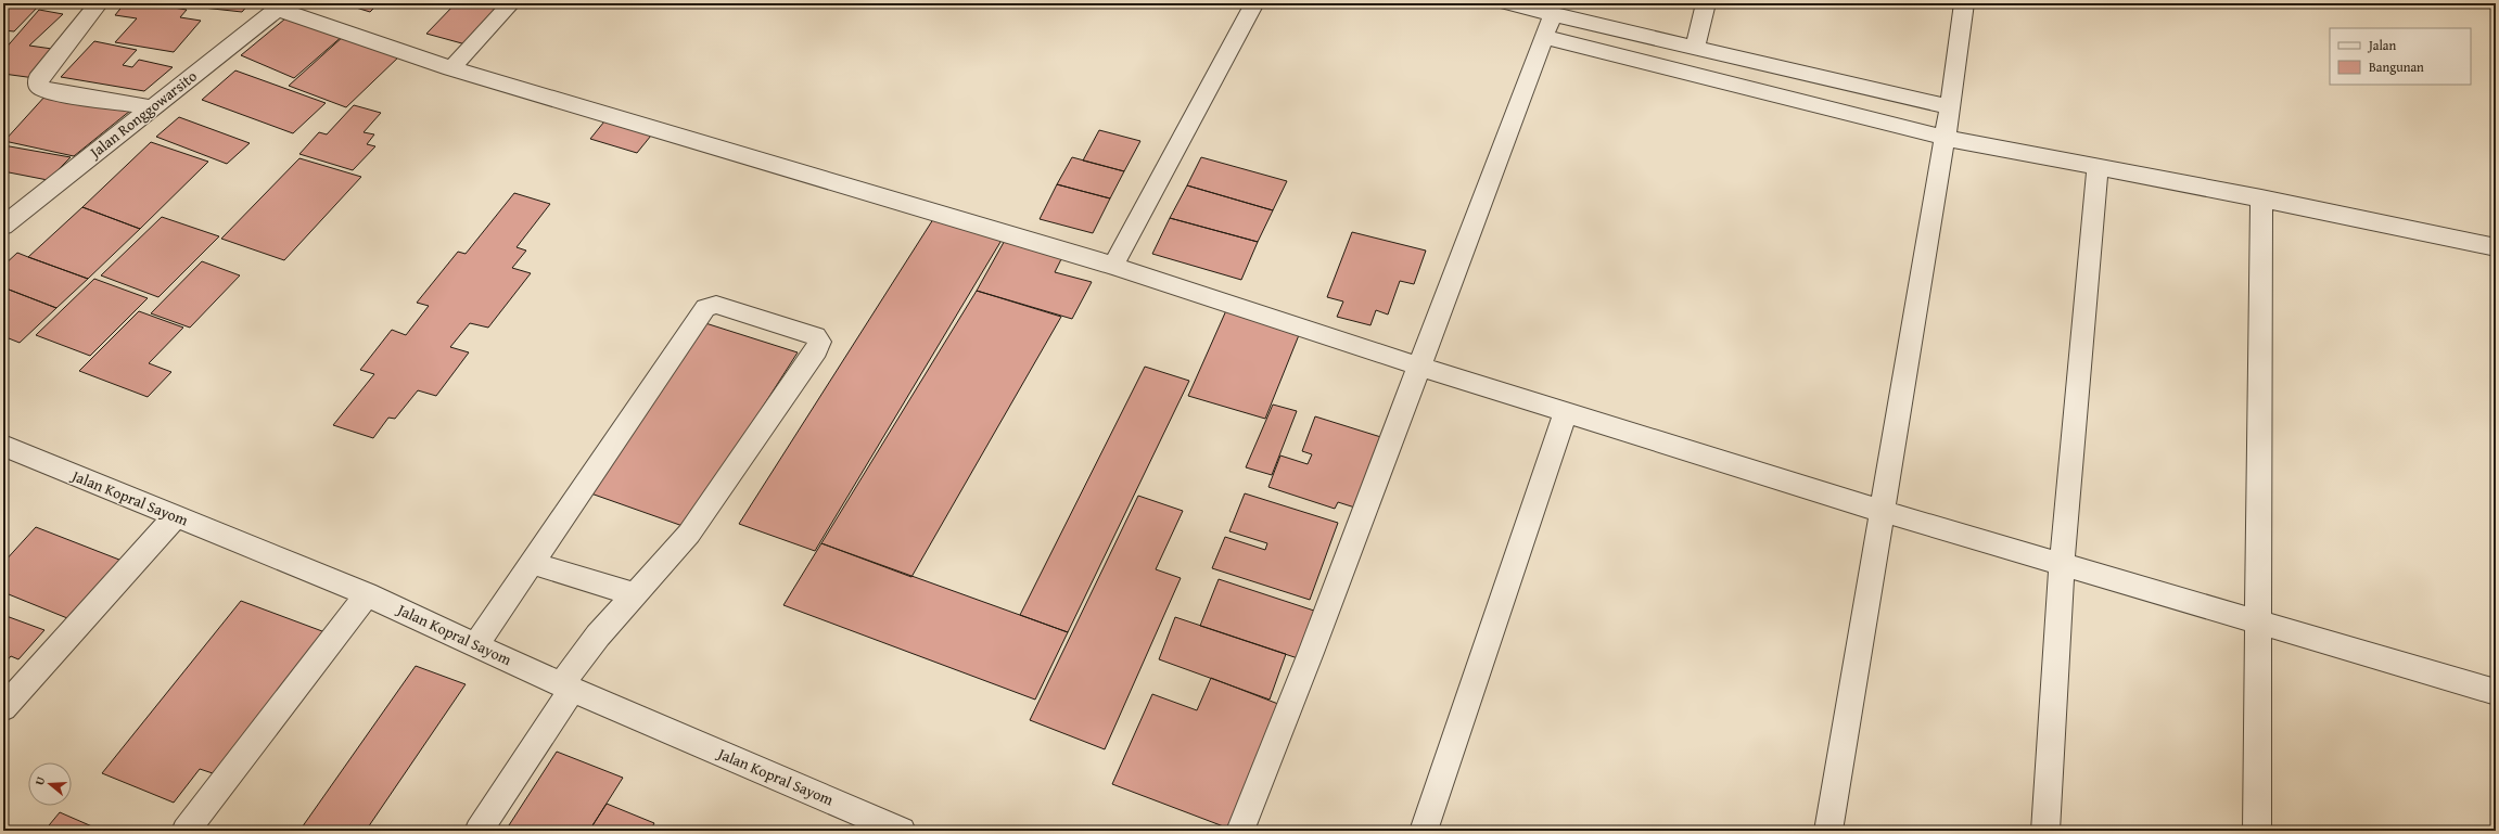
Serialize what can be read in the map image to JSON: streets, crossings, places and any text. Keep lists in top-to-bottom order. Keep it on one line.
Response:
{"streets":{"street":["Jalan Ronggowarsito","Jalan Kopral Sayom"]},"legend":["Jalan","Bangunan"],"north":"left"}
